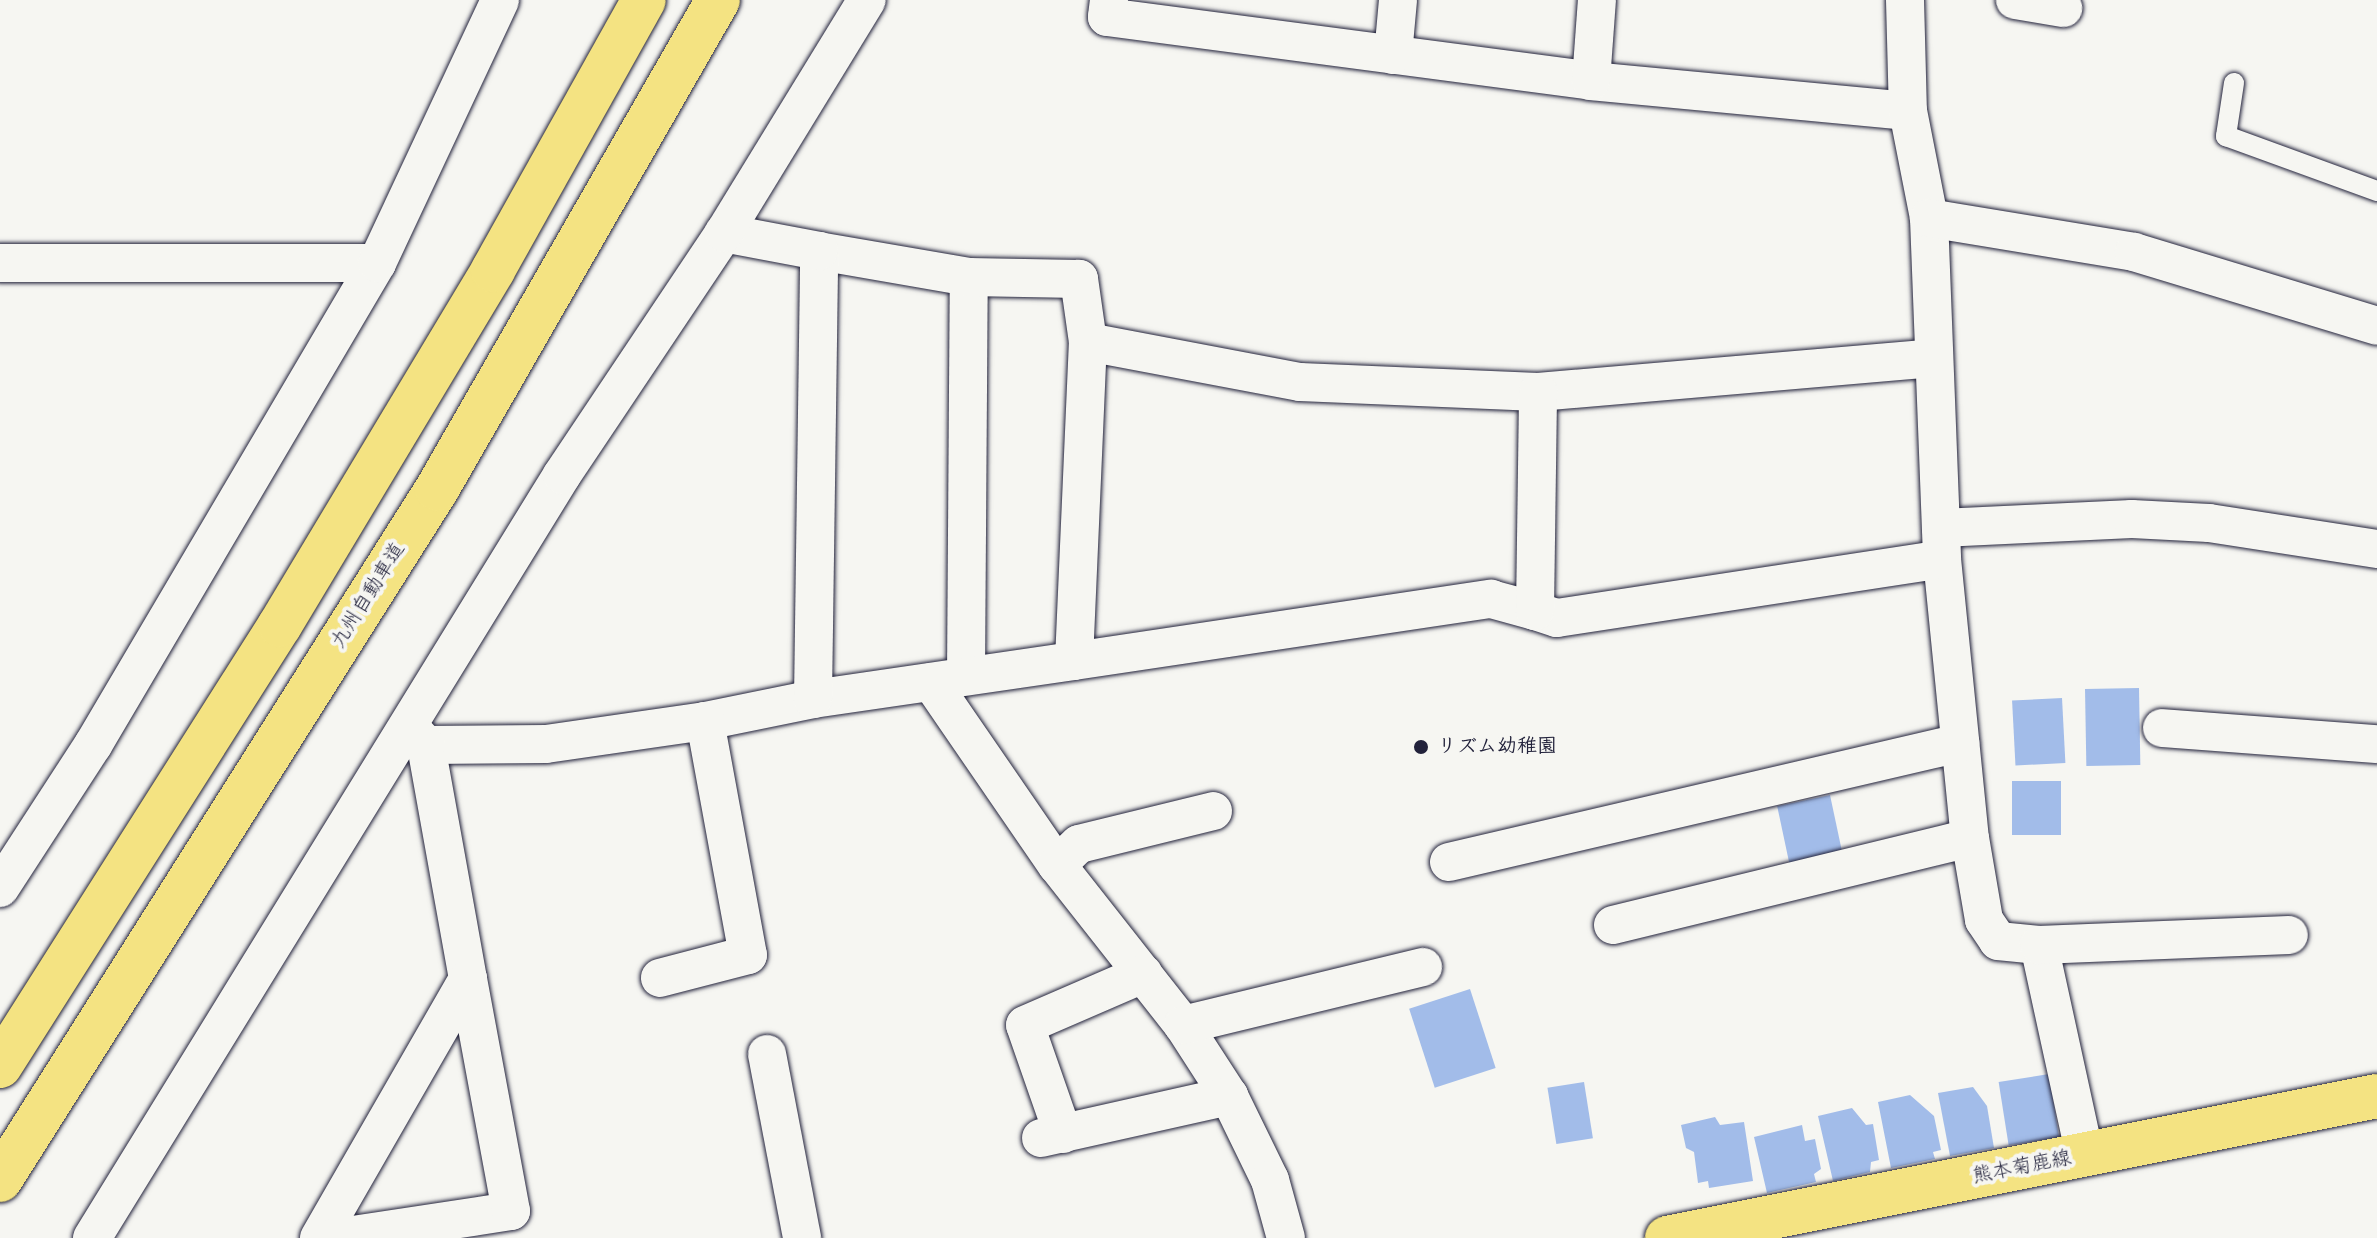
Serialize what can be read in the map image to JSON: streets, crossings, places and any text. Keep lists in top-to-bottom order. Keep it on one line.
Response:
{"streets":{"main road":["九州自動車道","熊本菊鹿線"]},"places":["リズム幼稚園"]}
